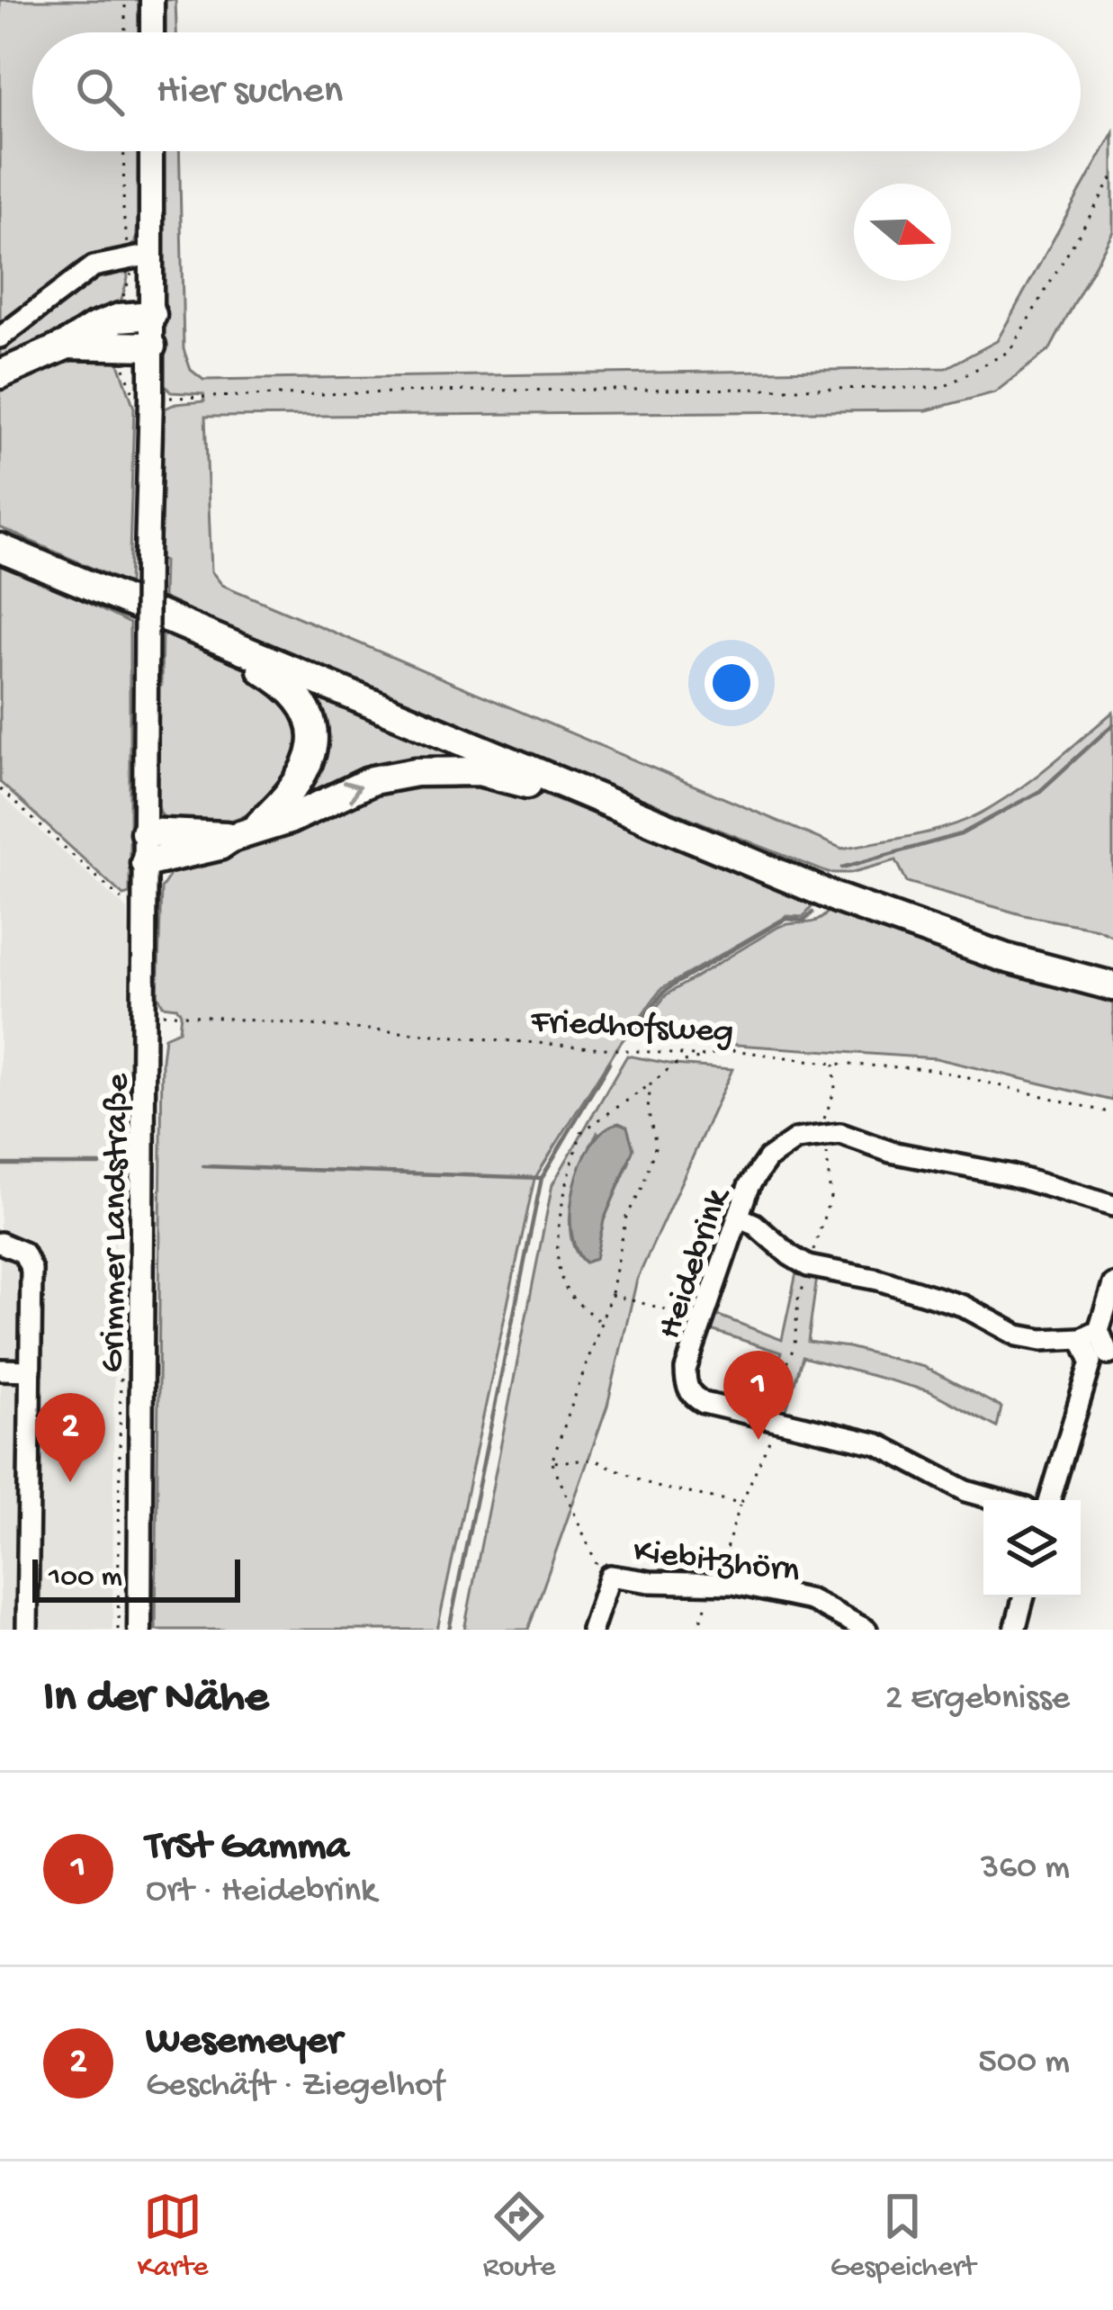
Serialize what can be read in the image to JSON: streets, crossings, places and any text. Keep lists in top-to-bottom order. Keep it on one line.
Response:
{"streets":{"main road":["Grimmer Landstraße"],"street":["Heidebrink","Kiebitzhörn"],"path":["Friedhofsweg"]},"crossings":[["Friedhofsweg","Grimmer Landstraße"]],"scale_bar":"100 m","north":"right","page":{"search":"Hier suchen","pins":["1","2"],"scale":"100 m","heading":["In der Nähe","2 Ergebnisse"],"list":[{"mark":"1","name":"TrSt Gamma","note":"Ort · Heidebrink","value":"360 m"},{"mark":"2","name":"Wesemeyer","note":"Geschäft · Ziegelhof","value":"500 m"}],"nav":["Karte","Route","Gespeichert"]}}
